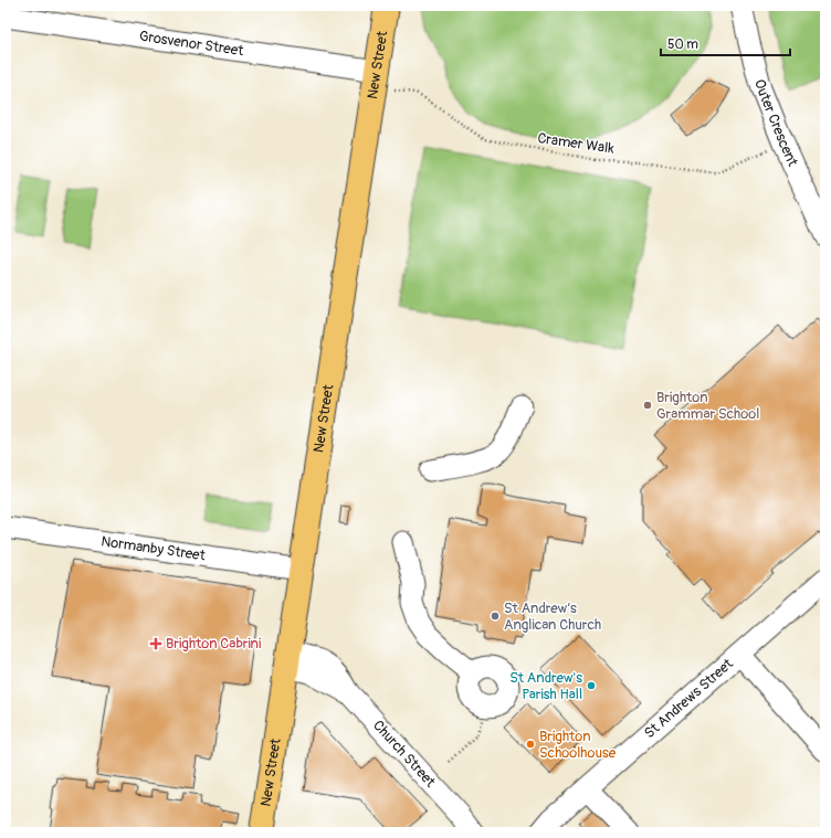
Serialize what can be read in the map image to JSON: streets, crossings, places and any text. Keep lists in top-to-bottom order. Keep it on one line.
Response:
{"streets":{"main road":["New Street"],"street":["Grosvenor Street","Outer Crescent","Normanby Street","St Andrews Street","Church Street"],"path":["Cramer Walk"]},"crossings":[["Grosvenor Street","New Street"],["Grosvenor Street","Cramer Walk"],["New Street","Cramer Walk"],["New Street","Normanby Street"],["New Street","Church Street"],["Outer Crescent","Cramer Walk"]],"places":{"other":["Brighton Grammar School","St Andrew’s Anglican Church","St Andrew's Parish Hall","Brighton Schoolhouse"],"health":["Brighton Cabrini"]},"scale_bar":"50 m"}
